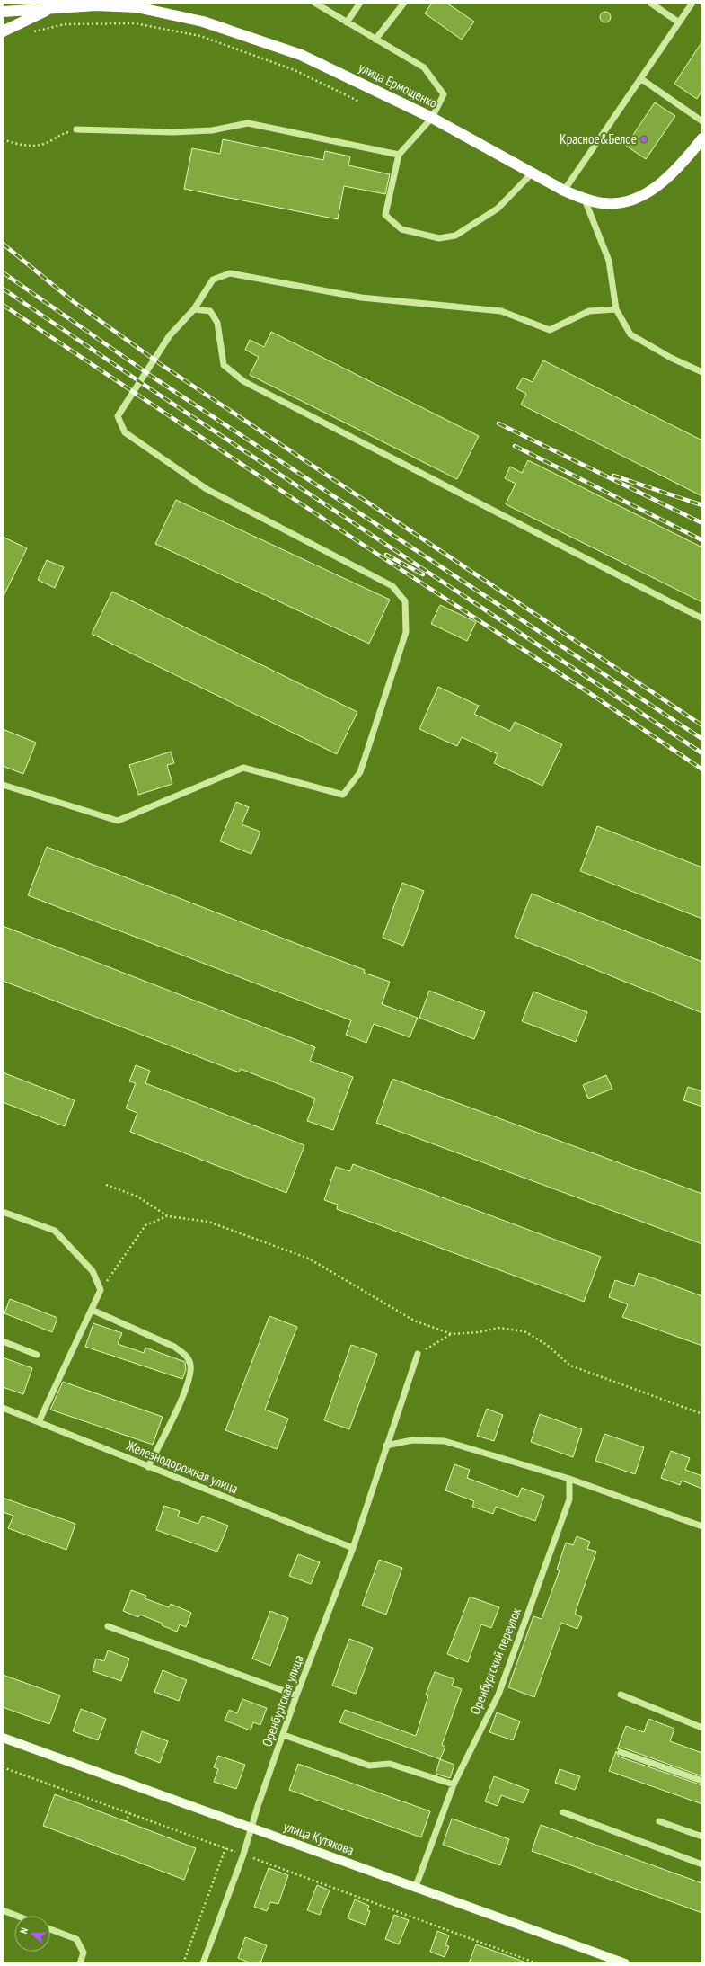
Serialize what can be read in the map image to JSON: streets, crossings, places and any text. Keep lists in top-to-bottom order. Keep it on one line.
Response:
{"streets":{"highway":["улица Ермощенко"],"main road":["улица Кутякова"],"street":["Железнодорожная улица","Оренбургский переулок","Оренбургская улица"]},"crossings":[["Железнодорожная улица","Оренбургская улица"],["Оренбургский переулок","улица Кутякова"],["Оренбургская улица","улица Кутякова"]],"places":["Красное&Белое"],"north":"left"}
